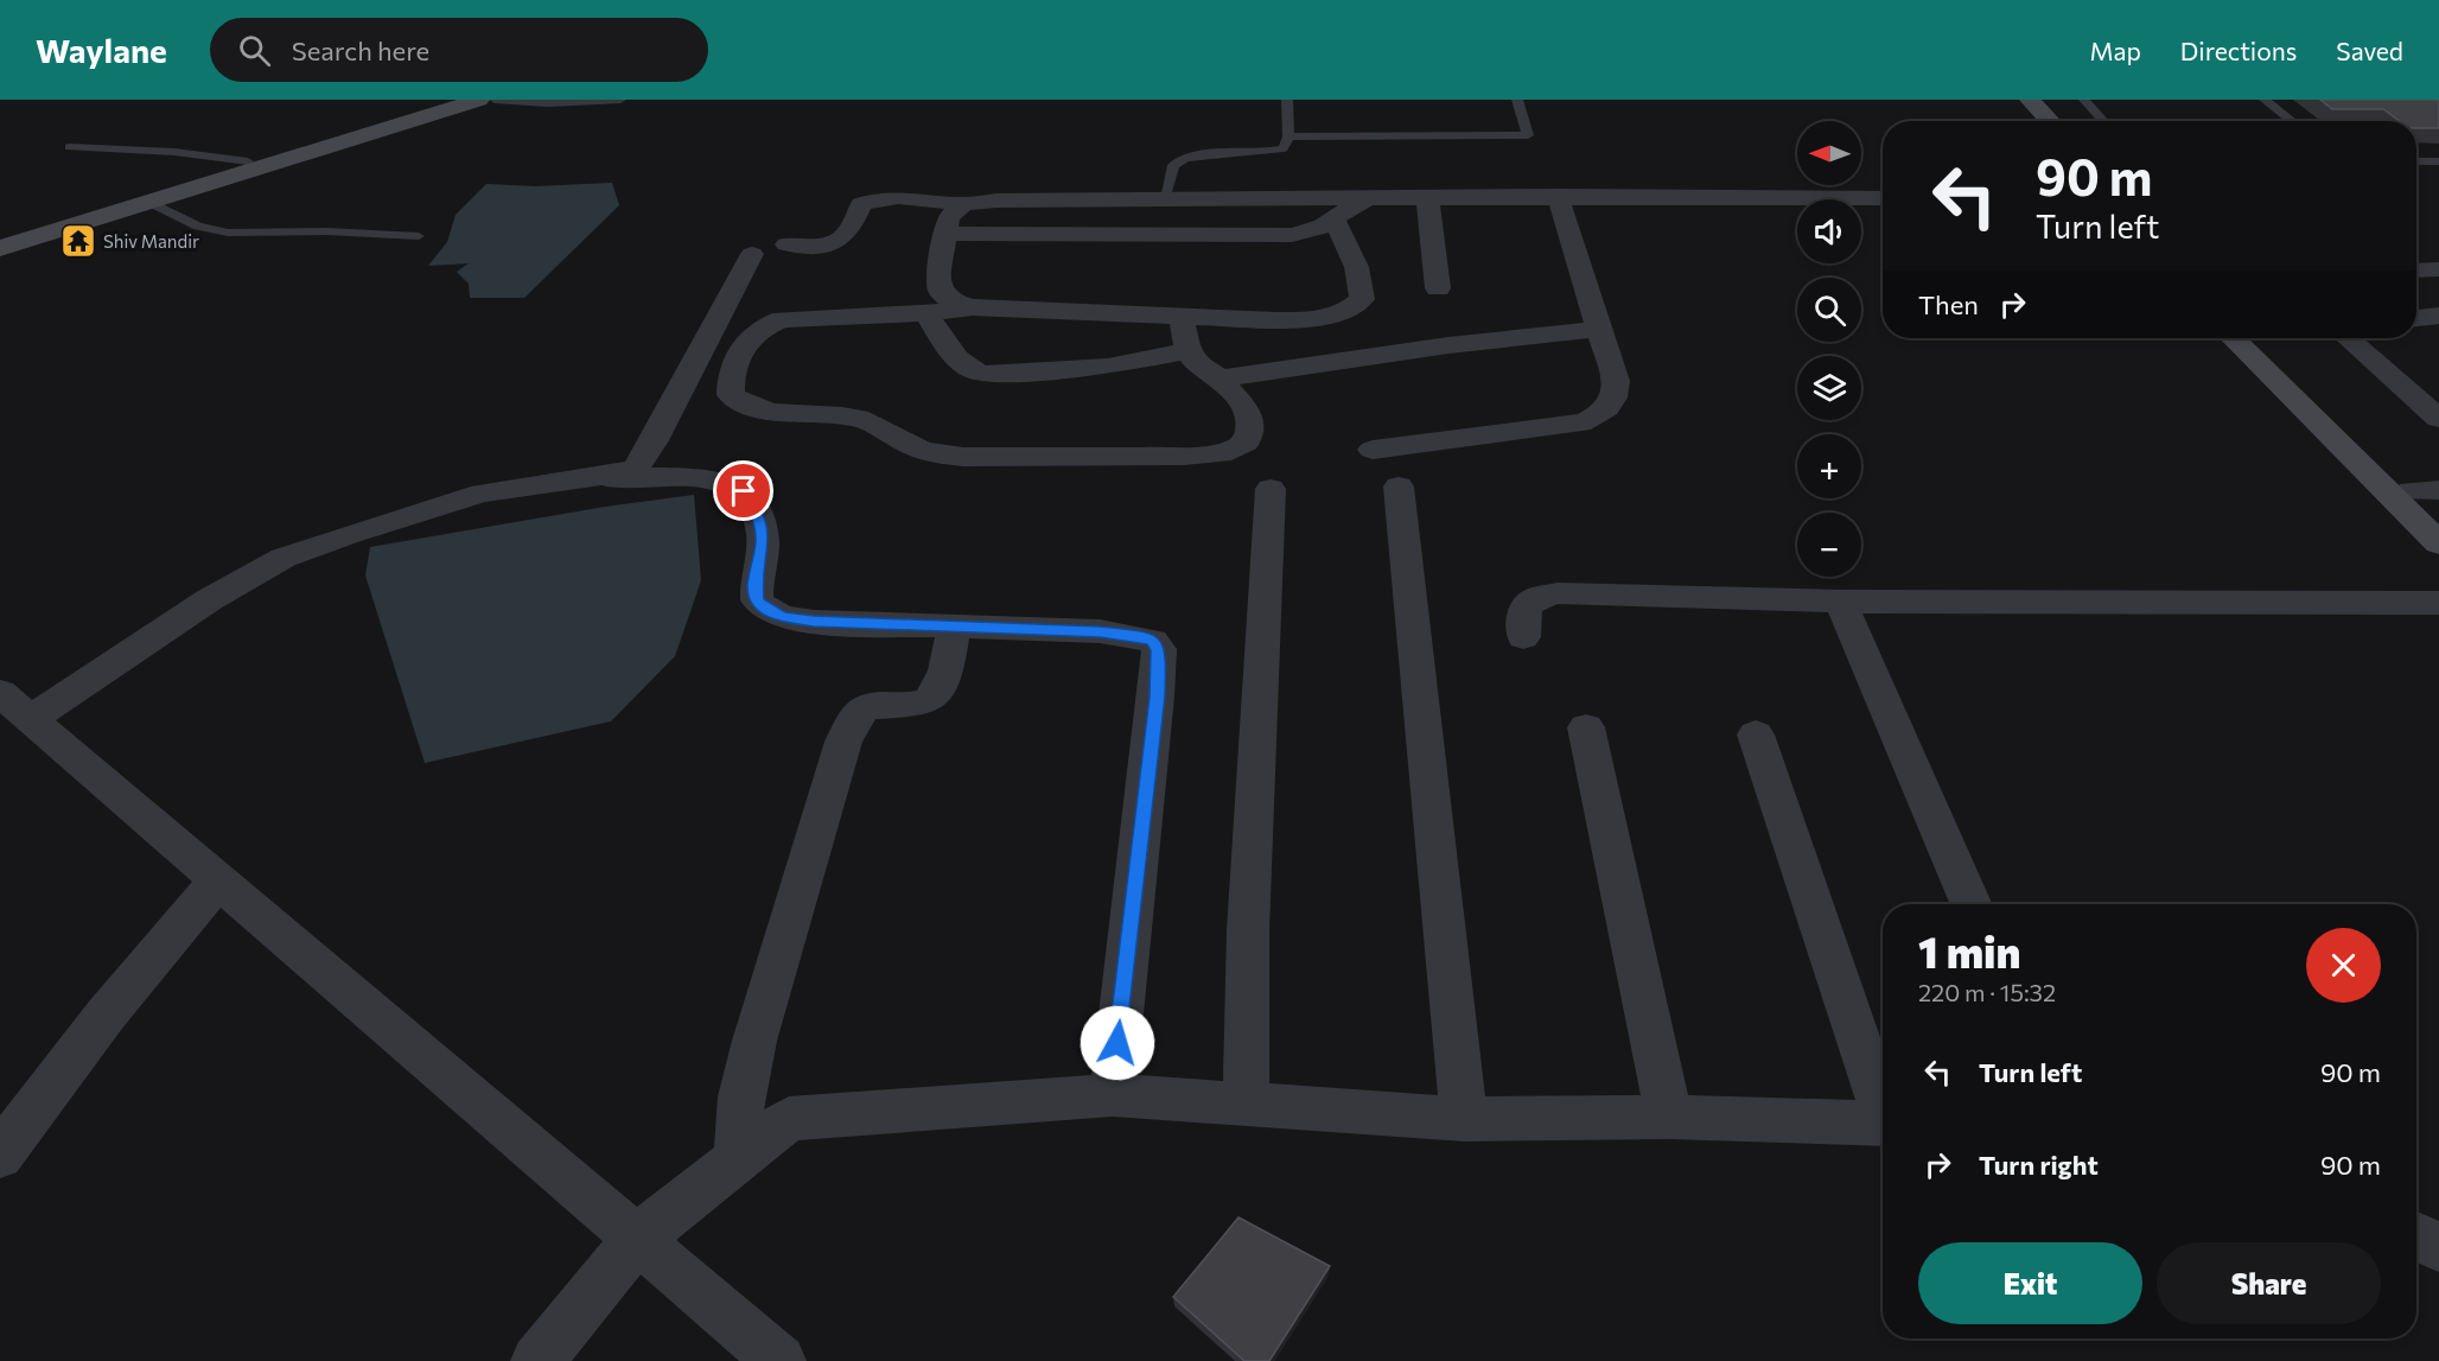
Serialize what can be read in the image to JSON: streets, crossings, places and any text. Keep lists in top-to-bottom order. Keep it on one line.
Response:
{"places":{"temple":["Shiv Mandir"]},"north":"left","page":{"header":"Waylane","search":"Search here","nav":["Map","Directions","Saved"],"map_buttons":["+","−"],"turn":["90 m","Turn left"],"then":"Then","heading":["1 min","220 m · 15:32"],"list":[{"name":"Turn left","value":"90 m"},{"name":"Turn right","value":"90 m"}],"buttons":["Exit","Share"]}}
